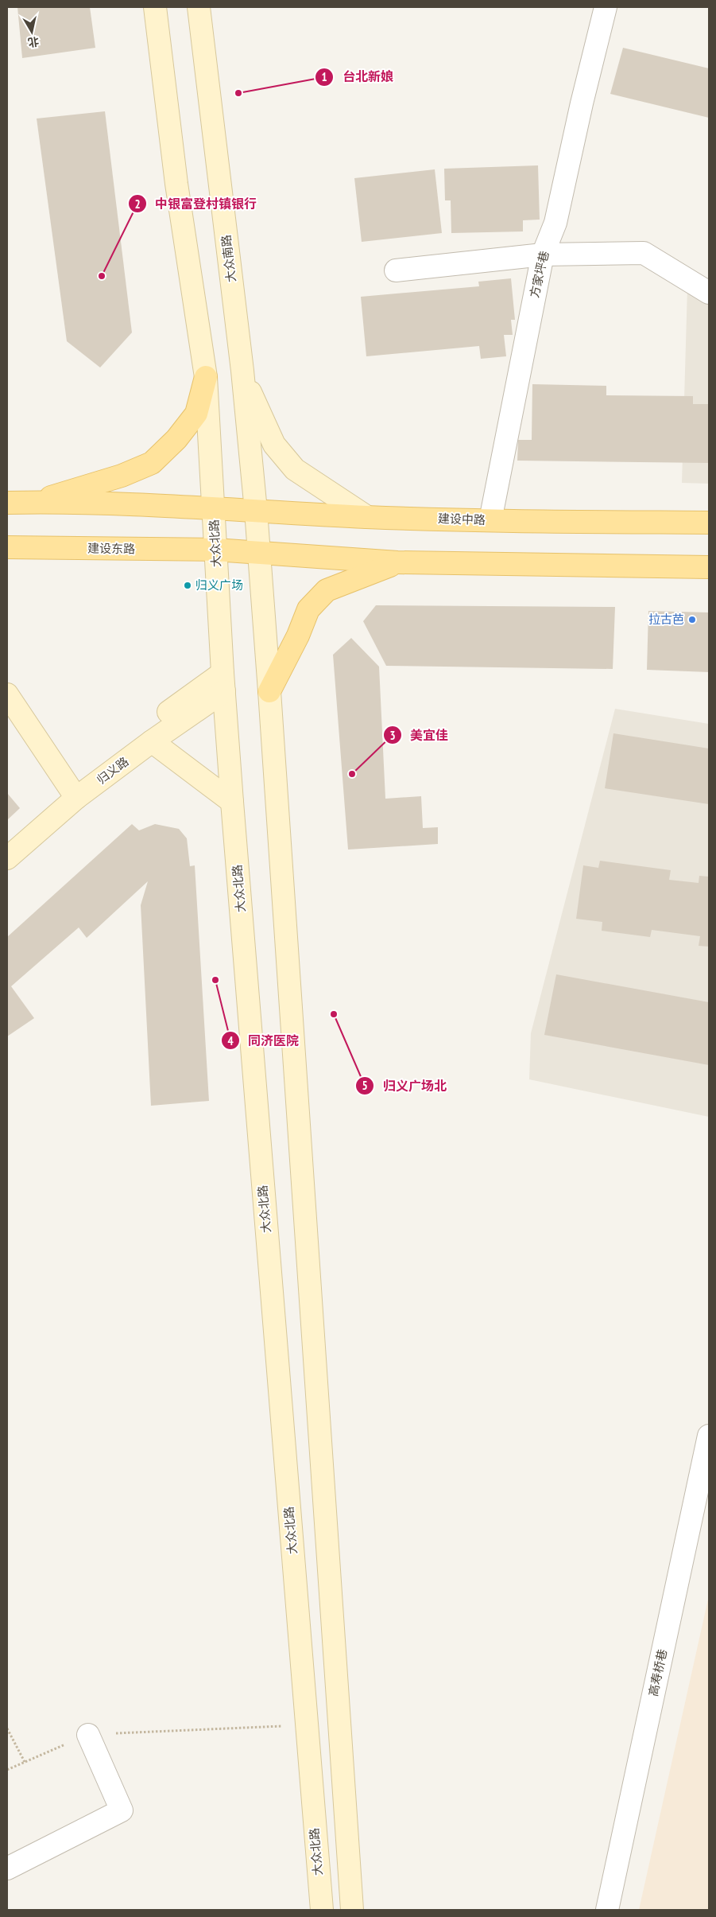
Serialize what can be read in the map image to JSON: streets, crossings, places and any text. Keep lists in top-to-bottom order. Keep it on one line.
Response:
{"streets":{"main road":["大众南路","建设中路","大众北路","建设东路","归义路"],"street":["方家坪巷","高寿桥巷"]},"crossings":[["大众南路","建设中路"],["方家坪巷","建设中路"],["建设中路","大众北路"],["大众北路","建设东路"],["大众北路","归义路"]],"places":["台北新娘","中银富登村镇银行","归义广场","拉古芭","美宜佳","同济医院","归义广场北"],"north":"bottom"}
